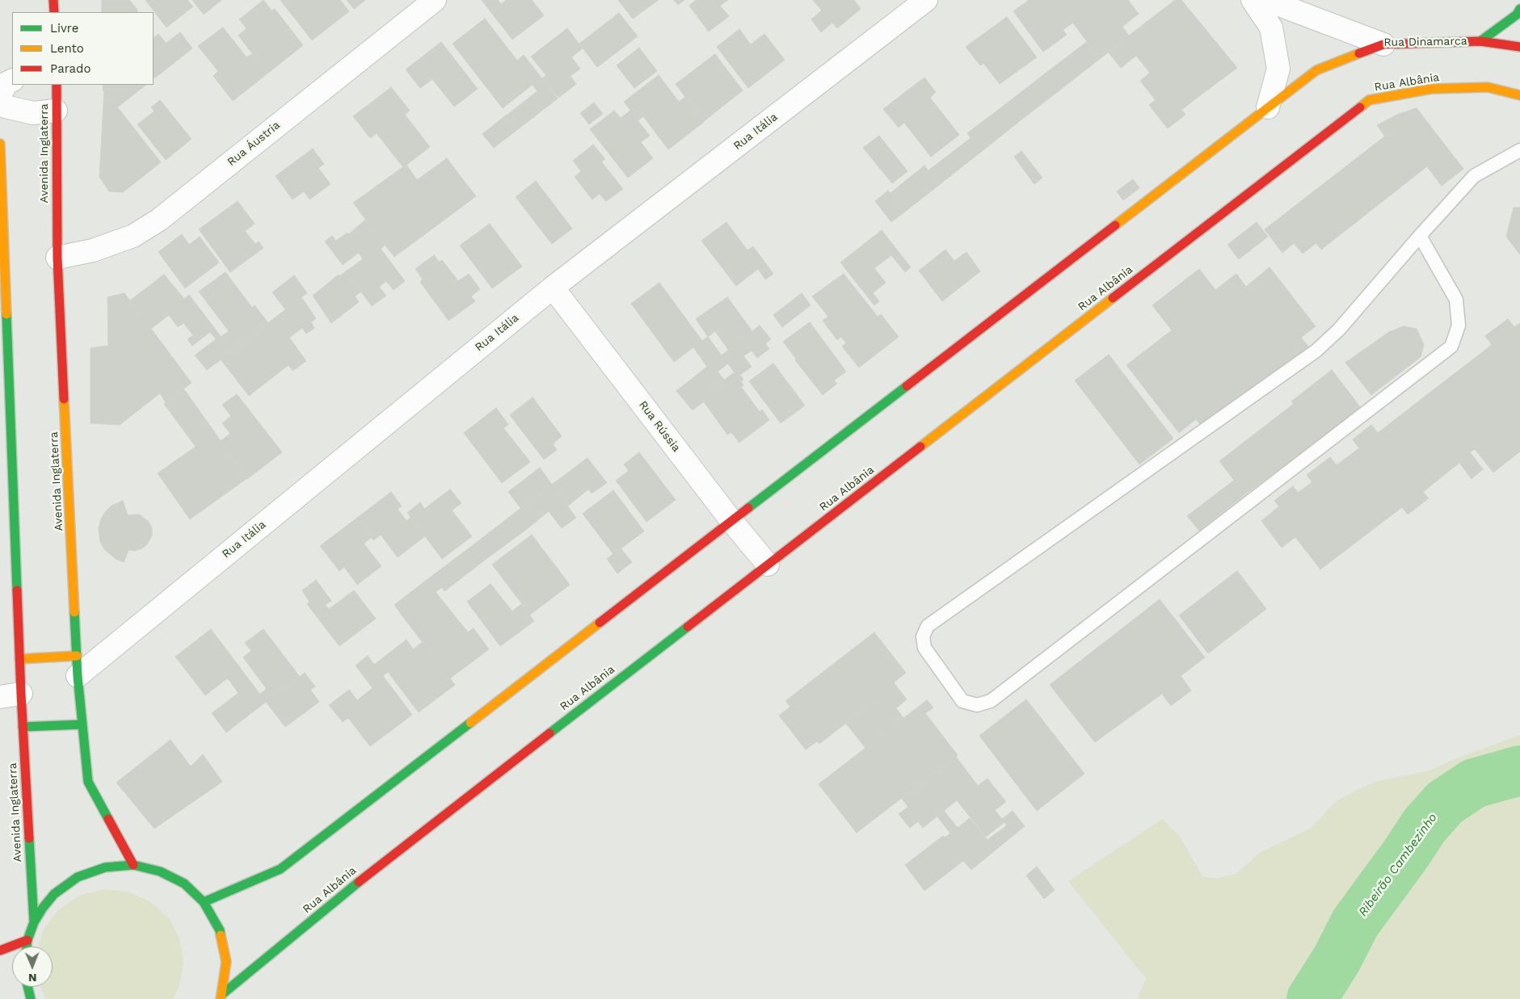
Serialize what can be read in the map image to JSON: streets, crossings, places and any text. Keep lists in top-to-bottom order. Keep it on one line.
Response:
{"streets":{"main road":["Rua Dinamarca","Rua Albânia","Avenida Inglaterra"],"street":["Rua Itália","Rua Áustria","Rua Rússia"]},"crossings":[["Rua Albânia","Rua Rússia"],["Rua Itália","Avenida Inglaterra"],["Rua Itália","Rua Rússia"],["Rua Áustria","Avenida Inglaterra"]],"water":["Ribeirão Cambezinho"],"legend":["Livre","Lento","Parado"],"north":"bottom"}
